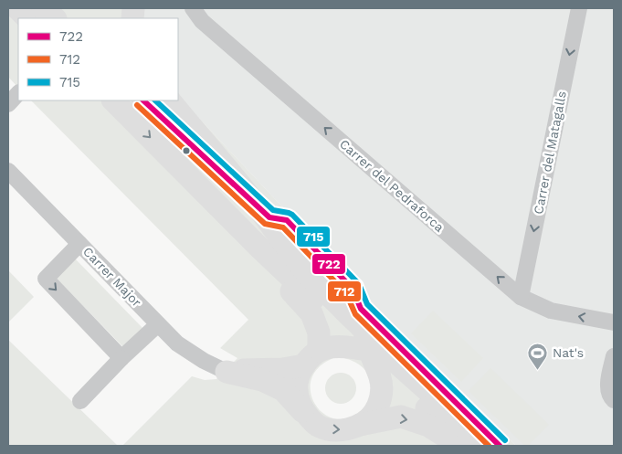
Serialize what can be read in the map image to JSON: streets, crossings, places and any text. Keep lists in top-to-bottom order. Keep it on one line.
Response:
{"streets":{"street":["Carrer del Matagalls","Carrer del Pedraforca","Carrer Major"]},"crossings":[["Carrer del Matagalls","Carrer del Pedraforca"]],"one_way":["Carrer del Matagalls","Carrer del Pedraforca"],"places":{"sports":["Nat's"]},"lines":["transit line 722","transit line 715","transit line 712"],"legend":["722","712","715"]}
